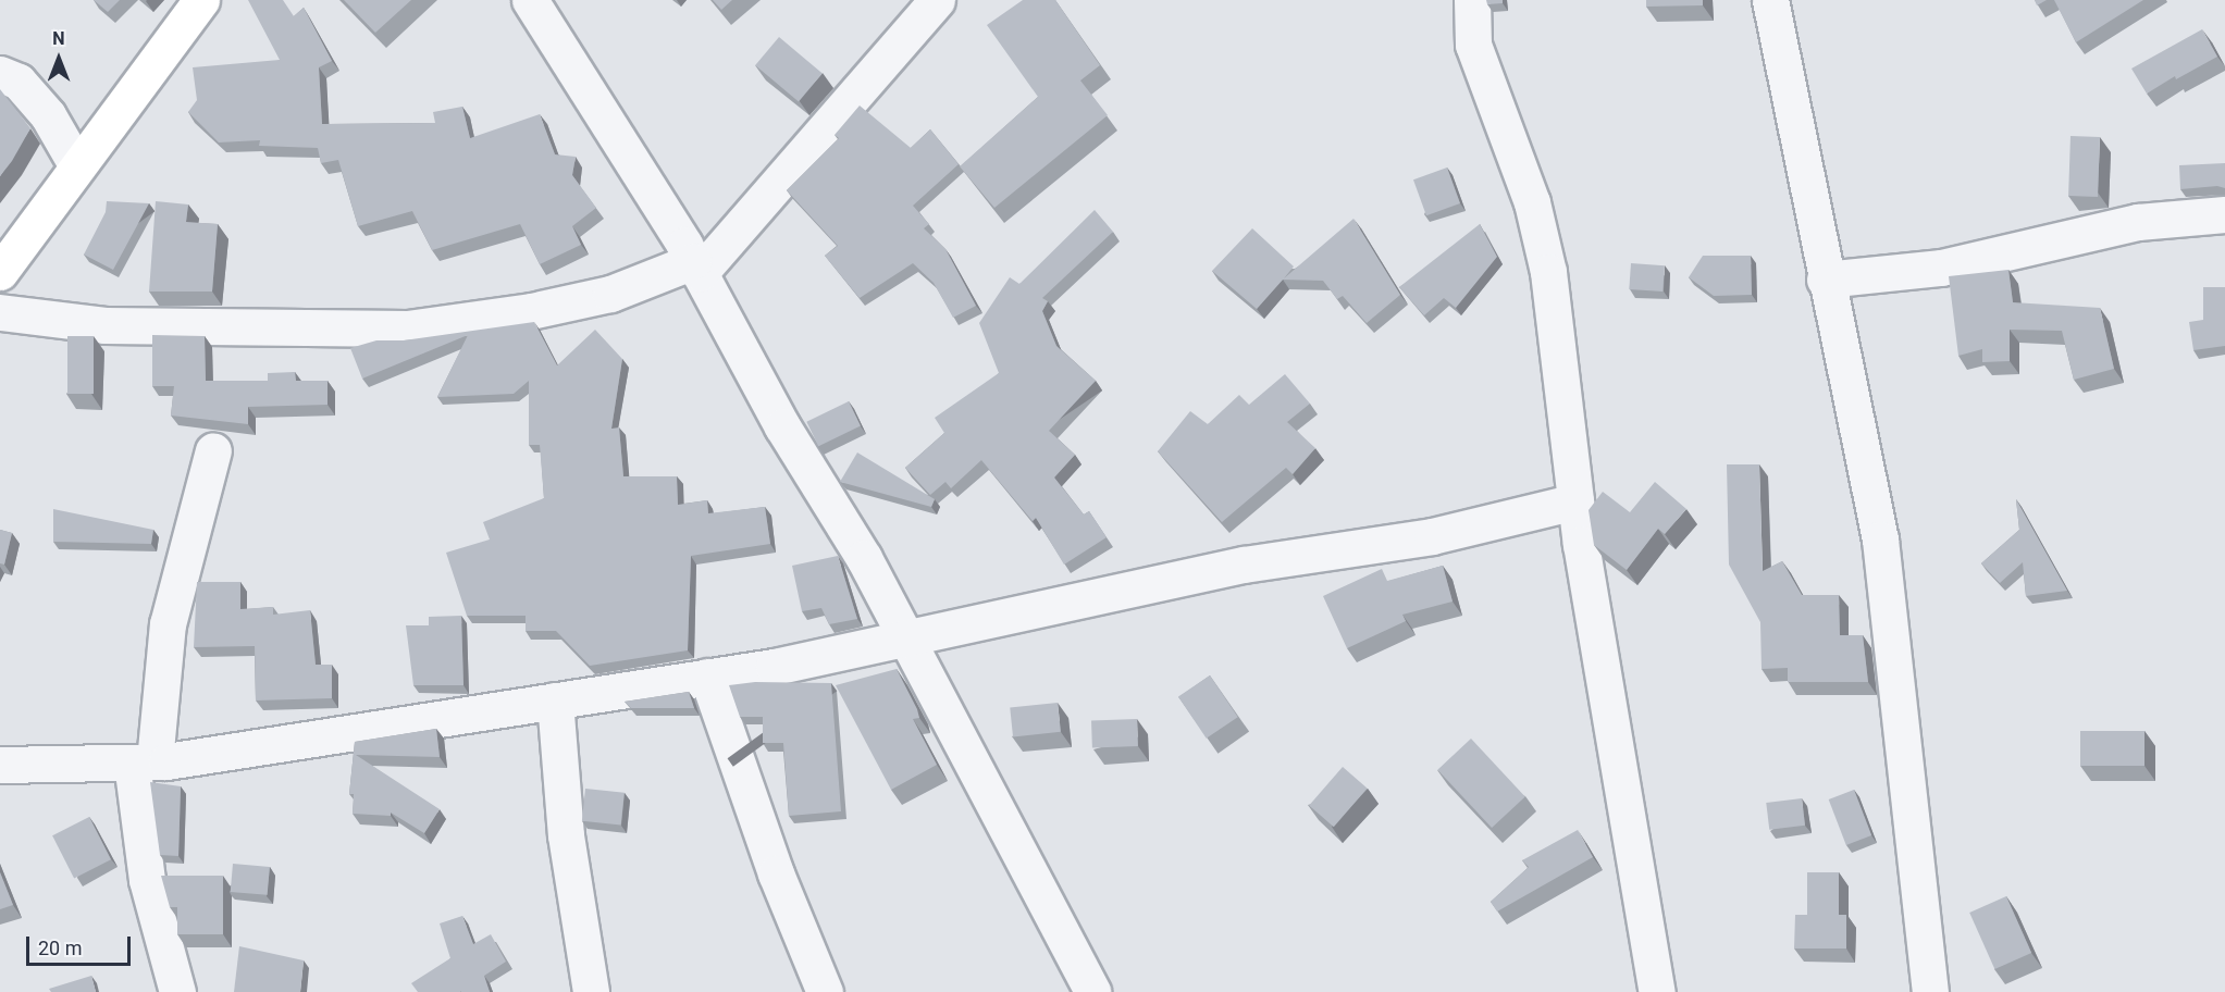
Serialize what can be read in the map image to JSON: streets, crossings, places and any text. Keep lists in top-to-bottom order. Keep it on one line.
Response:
{"scale_bar":"20 m","north":"top"}
